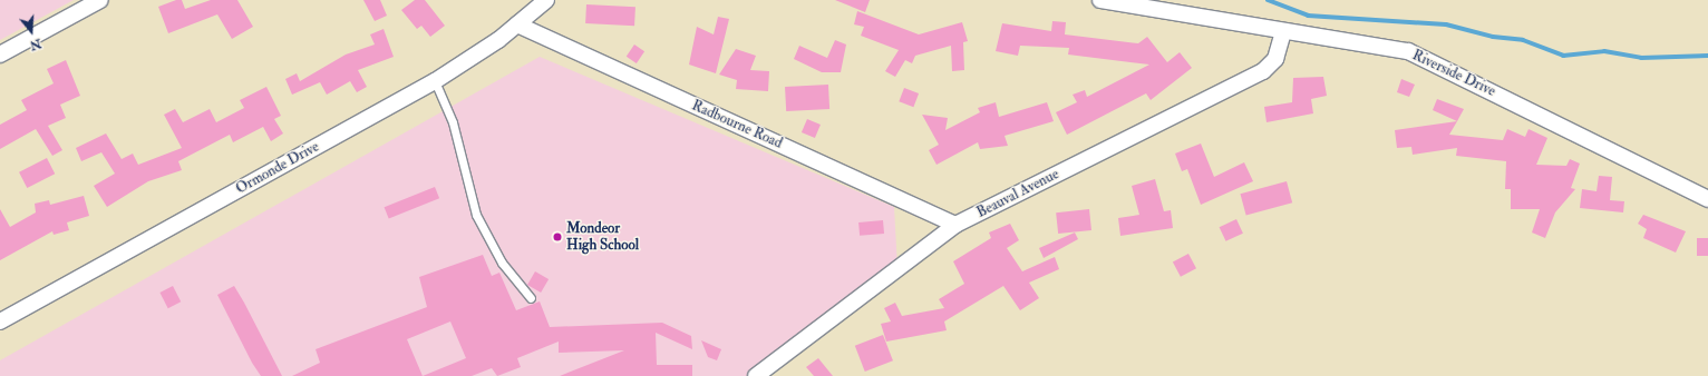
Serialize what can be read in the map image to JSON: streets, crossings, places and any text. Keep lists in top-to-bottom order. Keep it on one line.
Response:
{"streets":{"street":["Riverside Drive","Radbourne Road","Ormonde Drive","Beauval Avenue"]},"crossings":[["Riverside Drive","Beauval Avenue"],["Radbourne Road","Ormonde Drive"],["Radbourne Road","Beauval Avenue"]],"places":["Mondeor High School"],"north":"bottom"}
